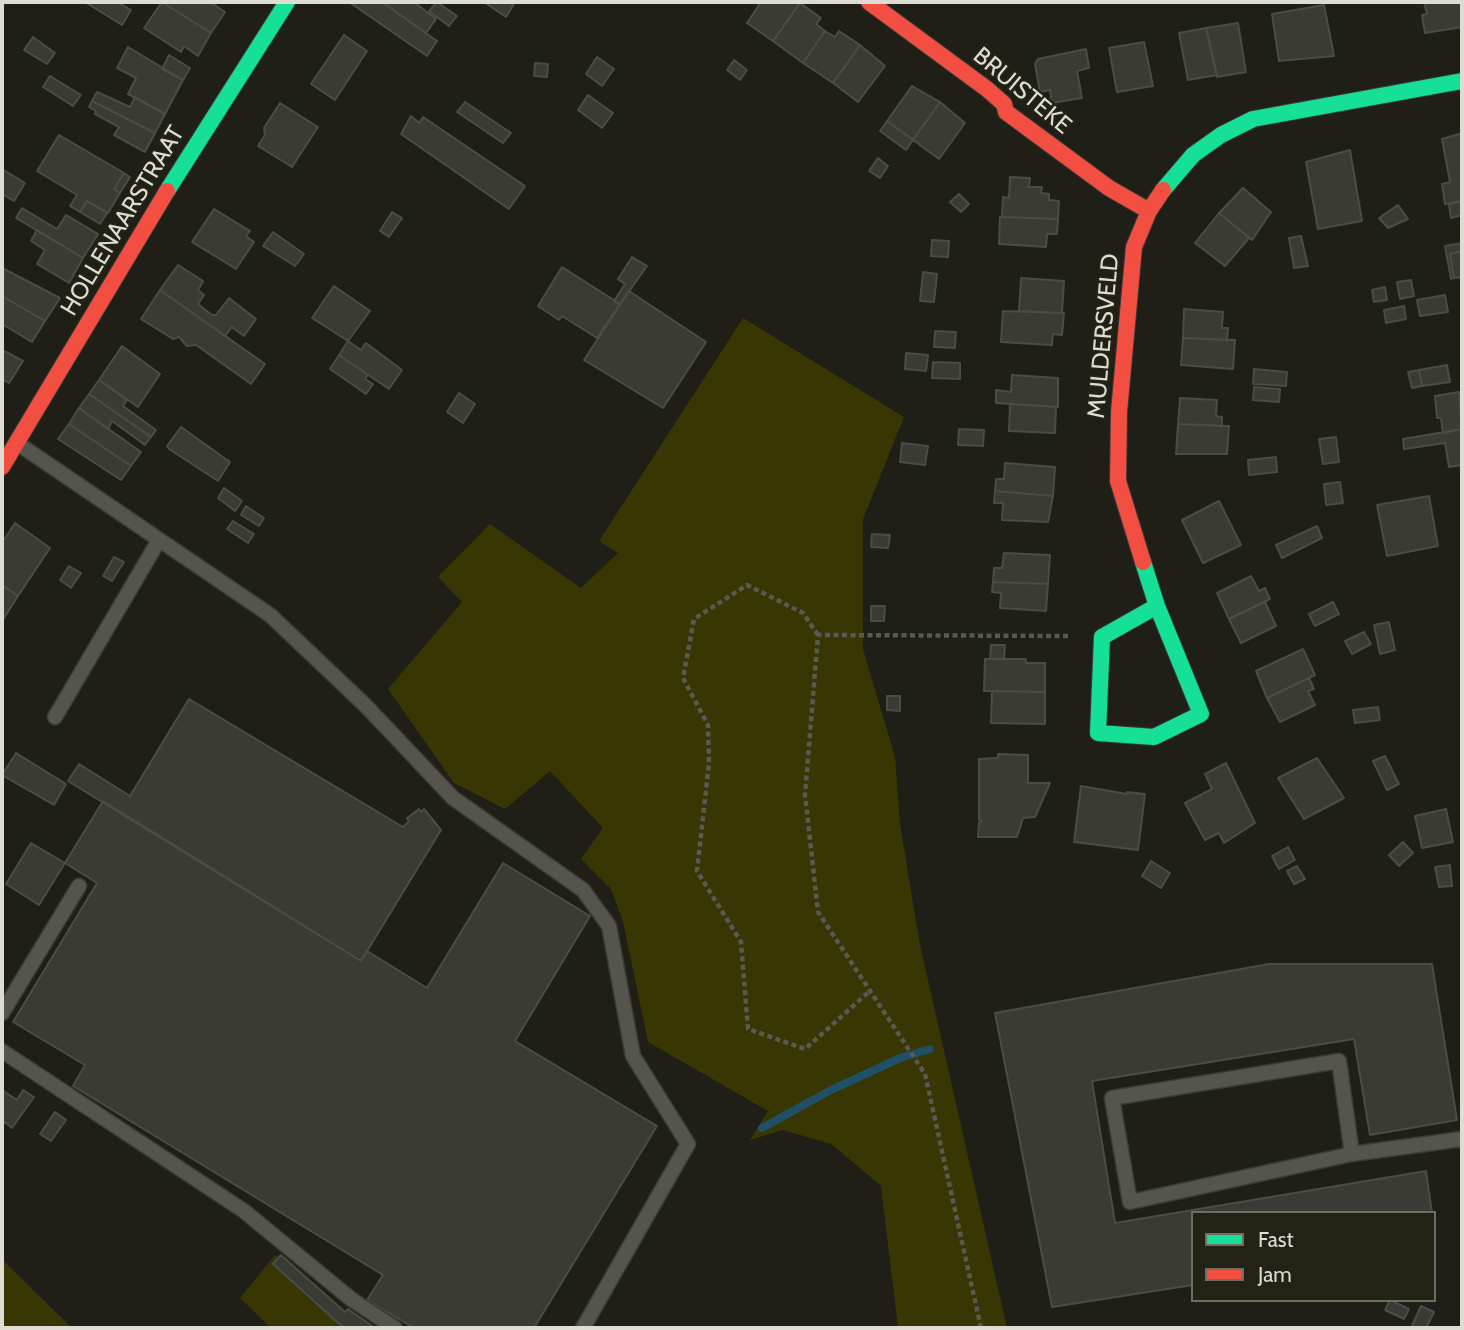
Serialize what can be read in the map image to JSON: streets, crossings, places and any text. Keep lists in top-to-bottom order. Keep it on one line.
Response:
{"streets":{"street":["BRUISTEKE","HOLLENAARSTRAAT","MULDERSVELD"]},"crossings":[["BRUISTEKE","MULDERSVELD"]],"legend":["Fast","Jam"]}
